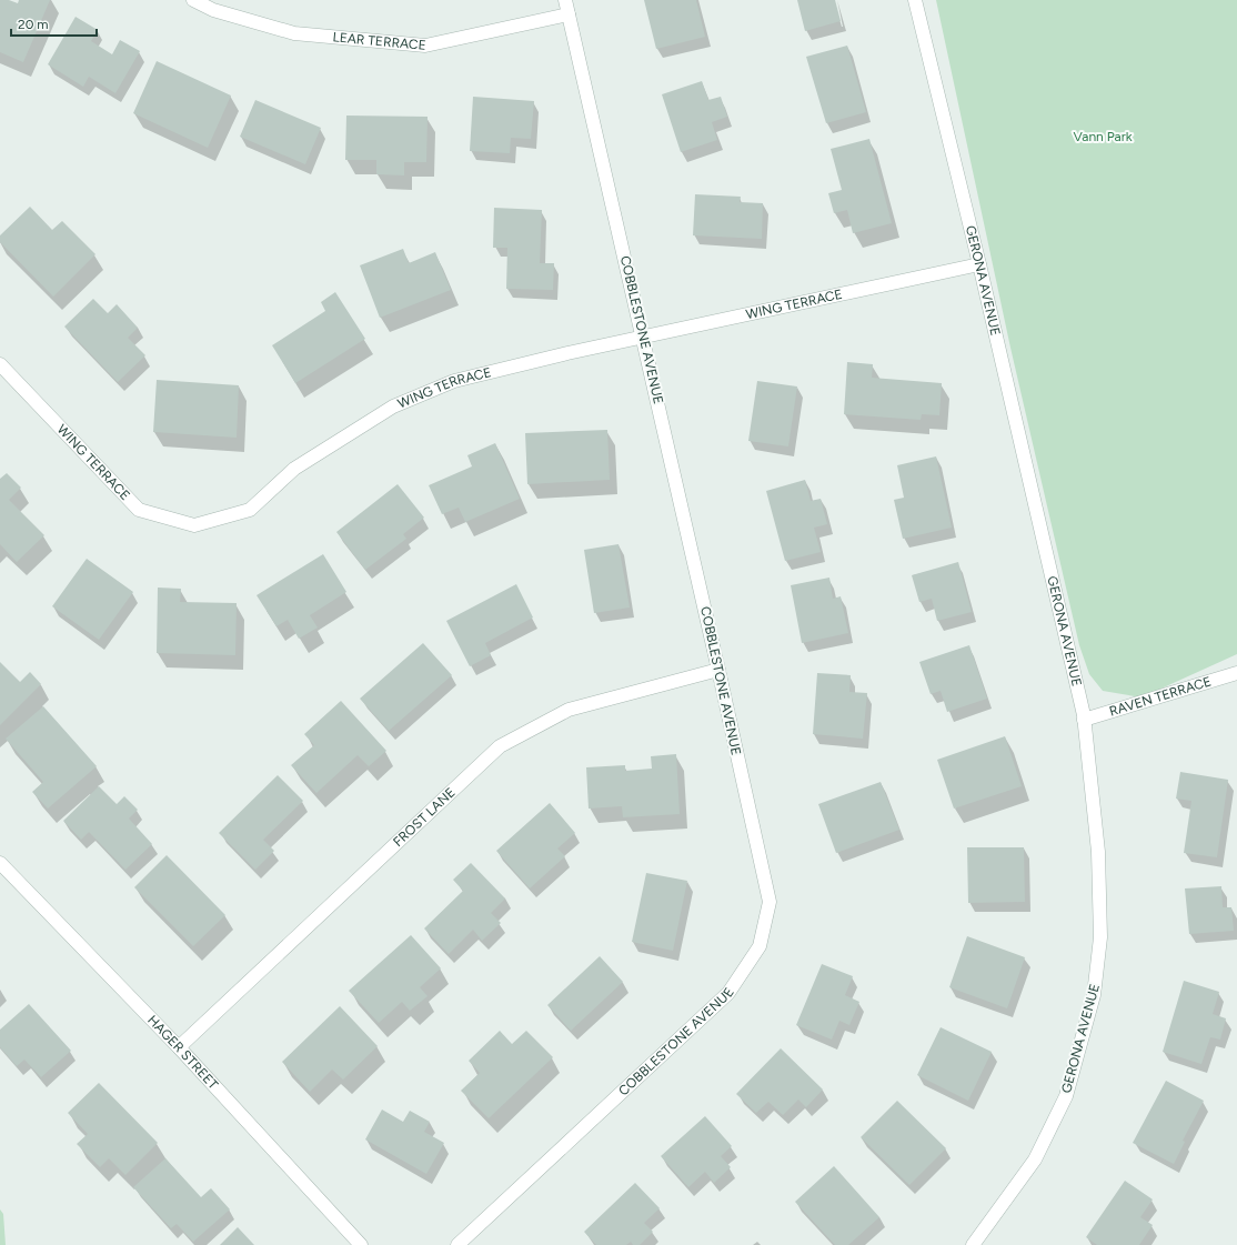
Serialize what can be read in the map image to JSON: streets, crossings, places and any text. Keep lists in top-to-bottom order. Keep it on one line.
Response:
{"streets":{"street":["LEAR TERRACE","GERONA AVENUE","WING TERRACE","COBBLESTONE AVENUE","RAVEN TERRACE","FROST LANE","HAGER STREET"]},"crossings":[["LEAR TERRACE","COBBLESTONE AVENUE"],["GERONA AVENUE","WING TERRACE"],["GERONA AVENUE","RAVEN TERRACE"],["WING TERRACE","COBBLESTONE AVENUE"],["COBBLESTONE AVENUE","FROST LANE"],["FROST LANE","HAGER STREET"]],"parks":["Vann Park"],"scale_bar":"20 m"}
